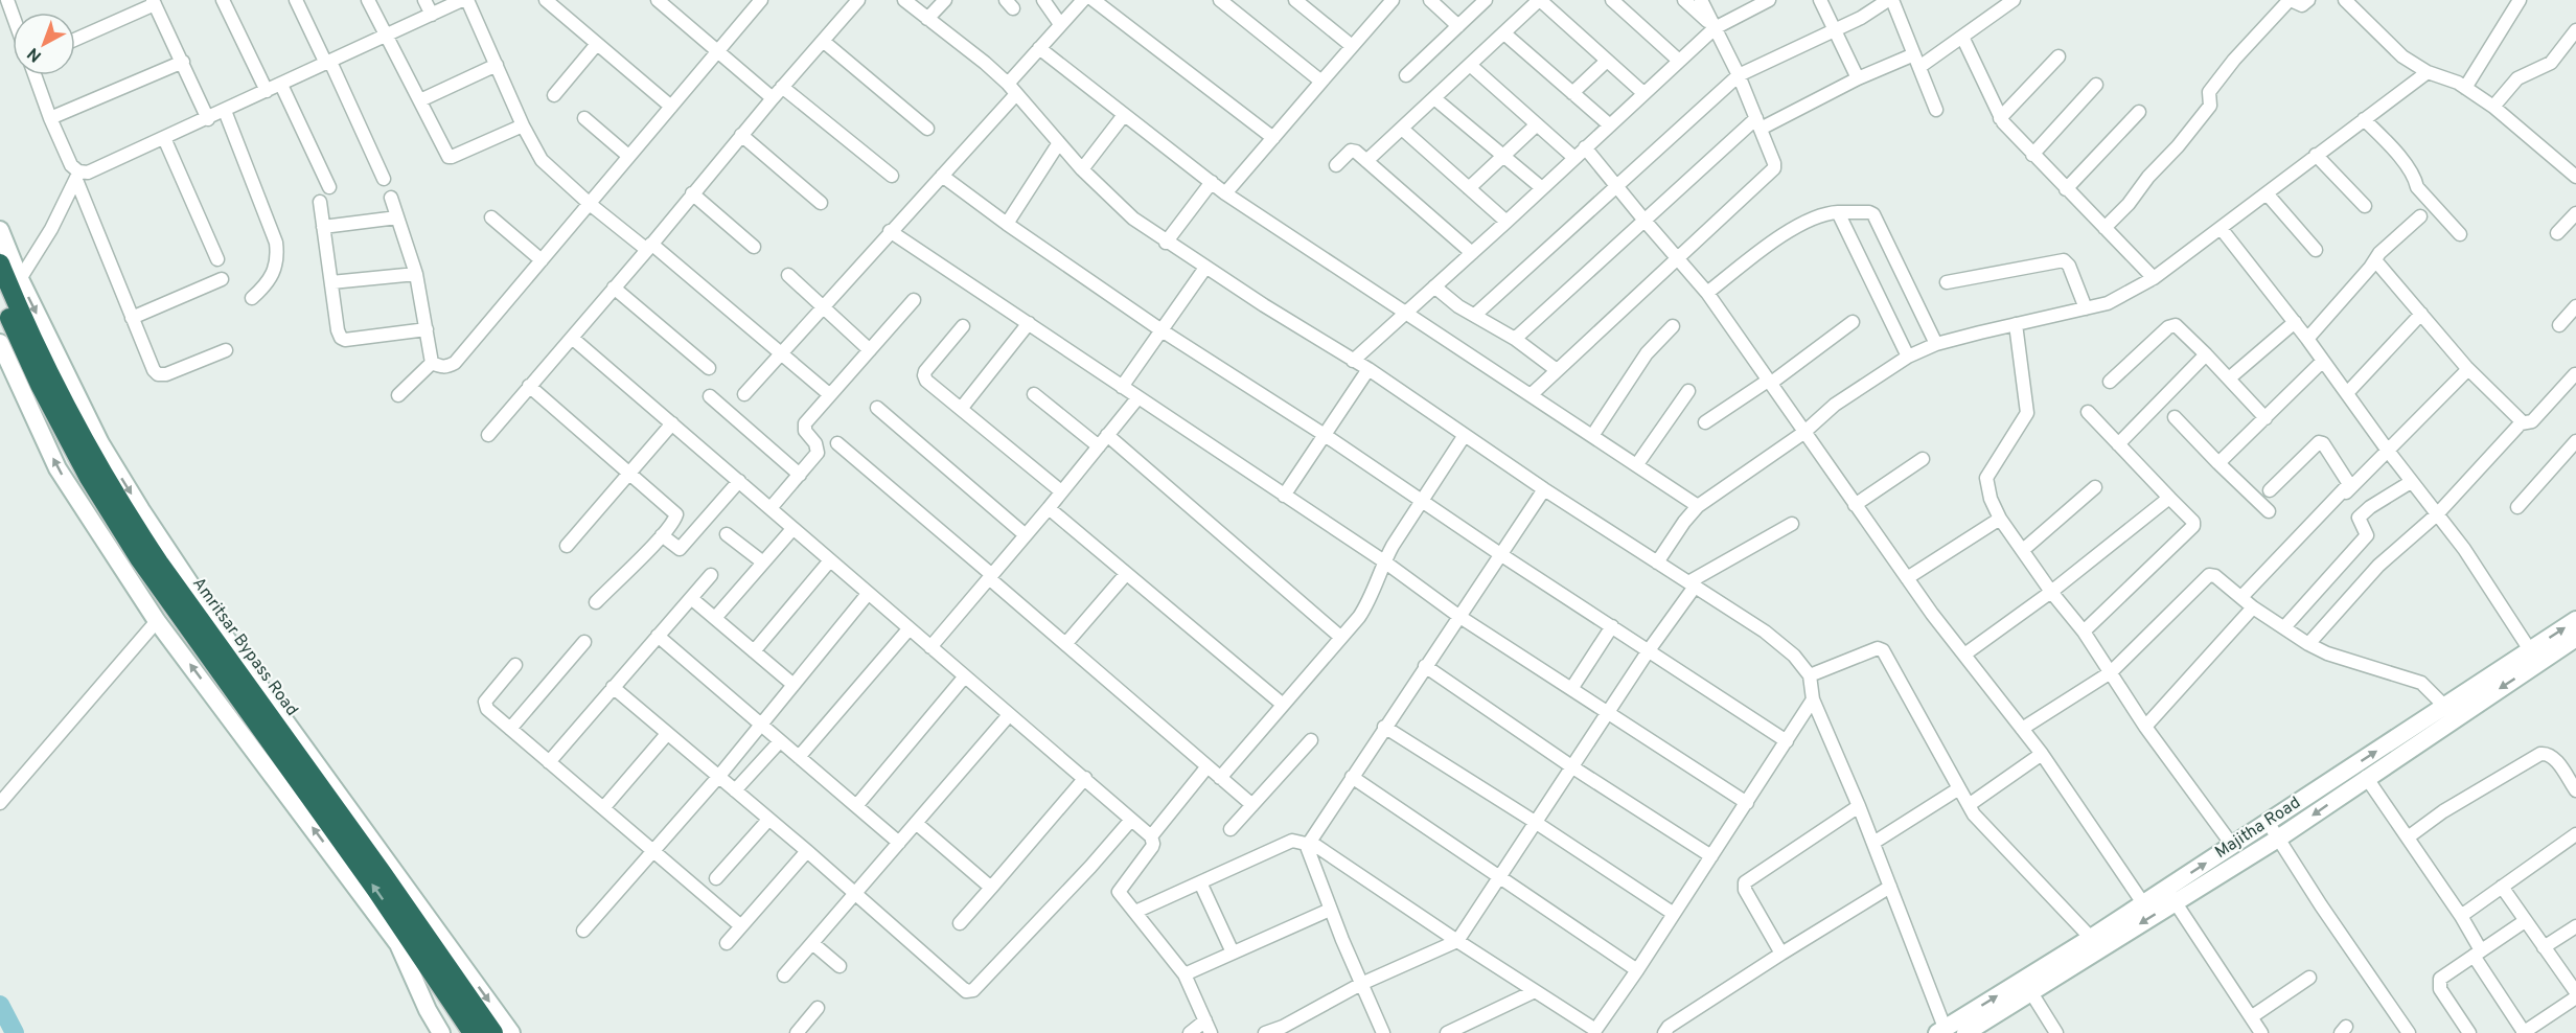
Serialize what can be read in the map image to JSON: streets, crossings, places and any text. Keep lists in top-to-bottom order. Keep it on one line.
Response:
{"streets":{"highway":["Amritsar Bypass Road"],"street":["Majitha Road"]},"north":"bottom left"}
